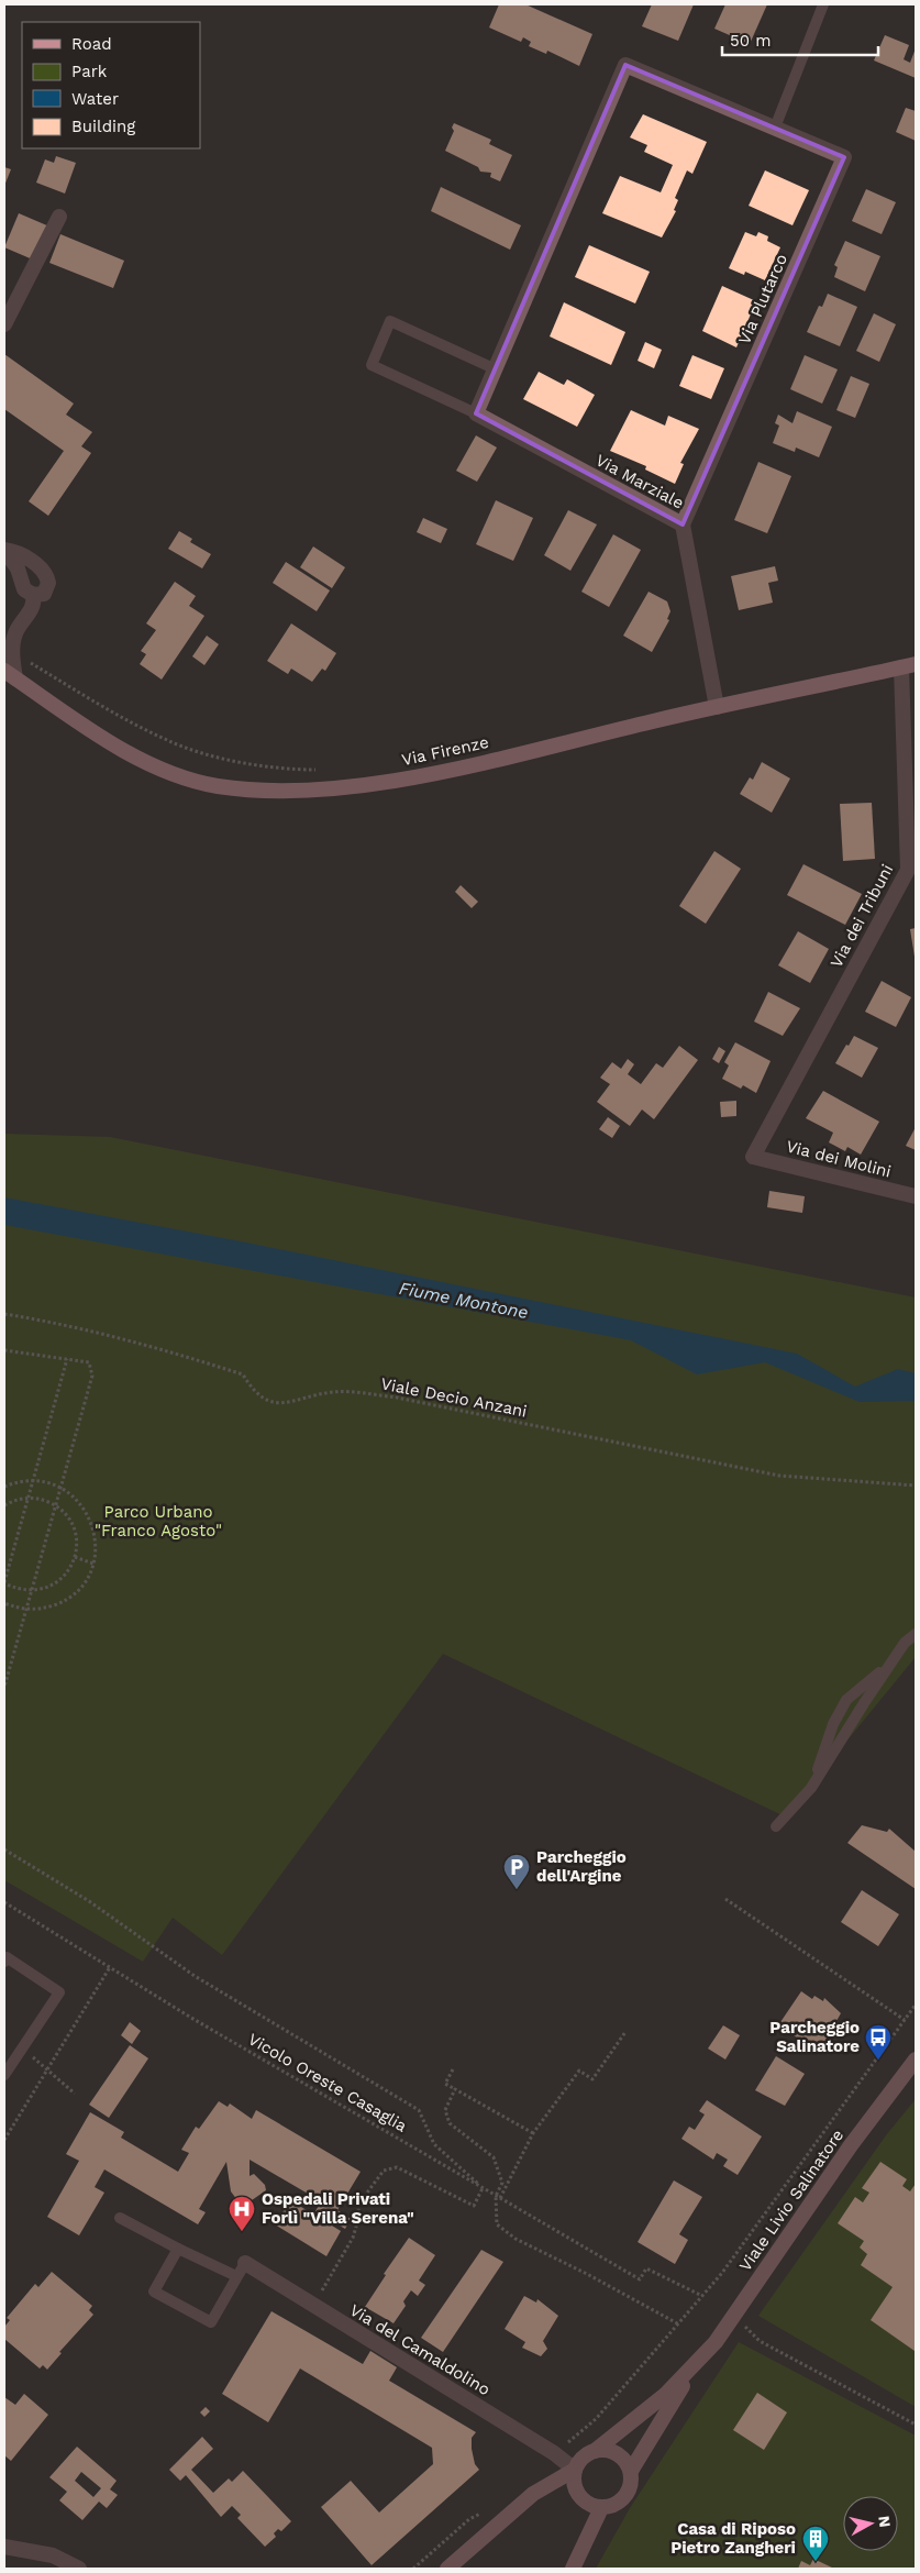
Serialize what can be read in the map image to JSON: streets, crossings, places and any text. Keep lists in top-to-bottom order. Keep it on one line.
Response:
{"streets":{"main road":["Via Firenze","Viale Livio Salinatore"],"street":["Via Plutarco","Via Marziale","Via dei Tribuni","Via dei Molini","Via del Camaldolino"],"path":["Viale Decio Anzani","Vicolo Oreste Casaglia"]},"crossings":[["Via Plutarco","Via Marziale"],["Via Marziale","Via Firenze"],["Via Firenze","Via dei Tribuni"],["Via dei Tribuni","Via dei Molini"],["Viale Livio Salinatore","Via del Camaldolino"]],"water":["Fiume Montone"],"parks":["Parco Urbano \"Franco Agosto\""],"places":{"parking":["Parcheggio dell'Argine"],"bus stop":["Parcheggio Salinatore"],"hospital":["Ospedali Privati Forlì \"Villa Serena\""],"building":["Casa di Riposo Pietro Zangheri"]},"legend":["Road","Park","Water","Building"],"scale_bar":"50 m","north":"right"}
